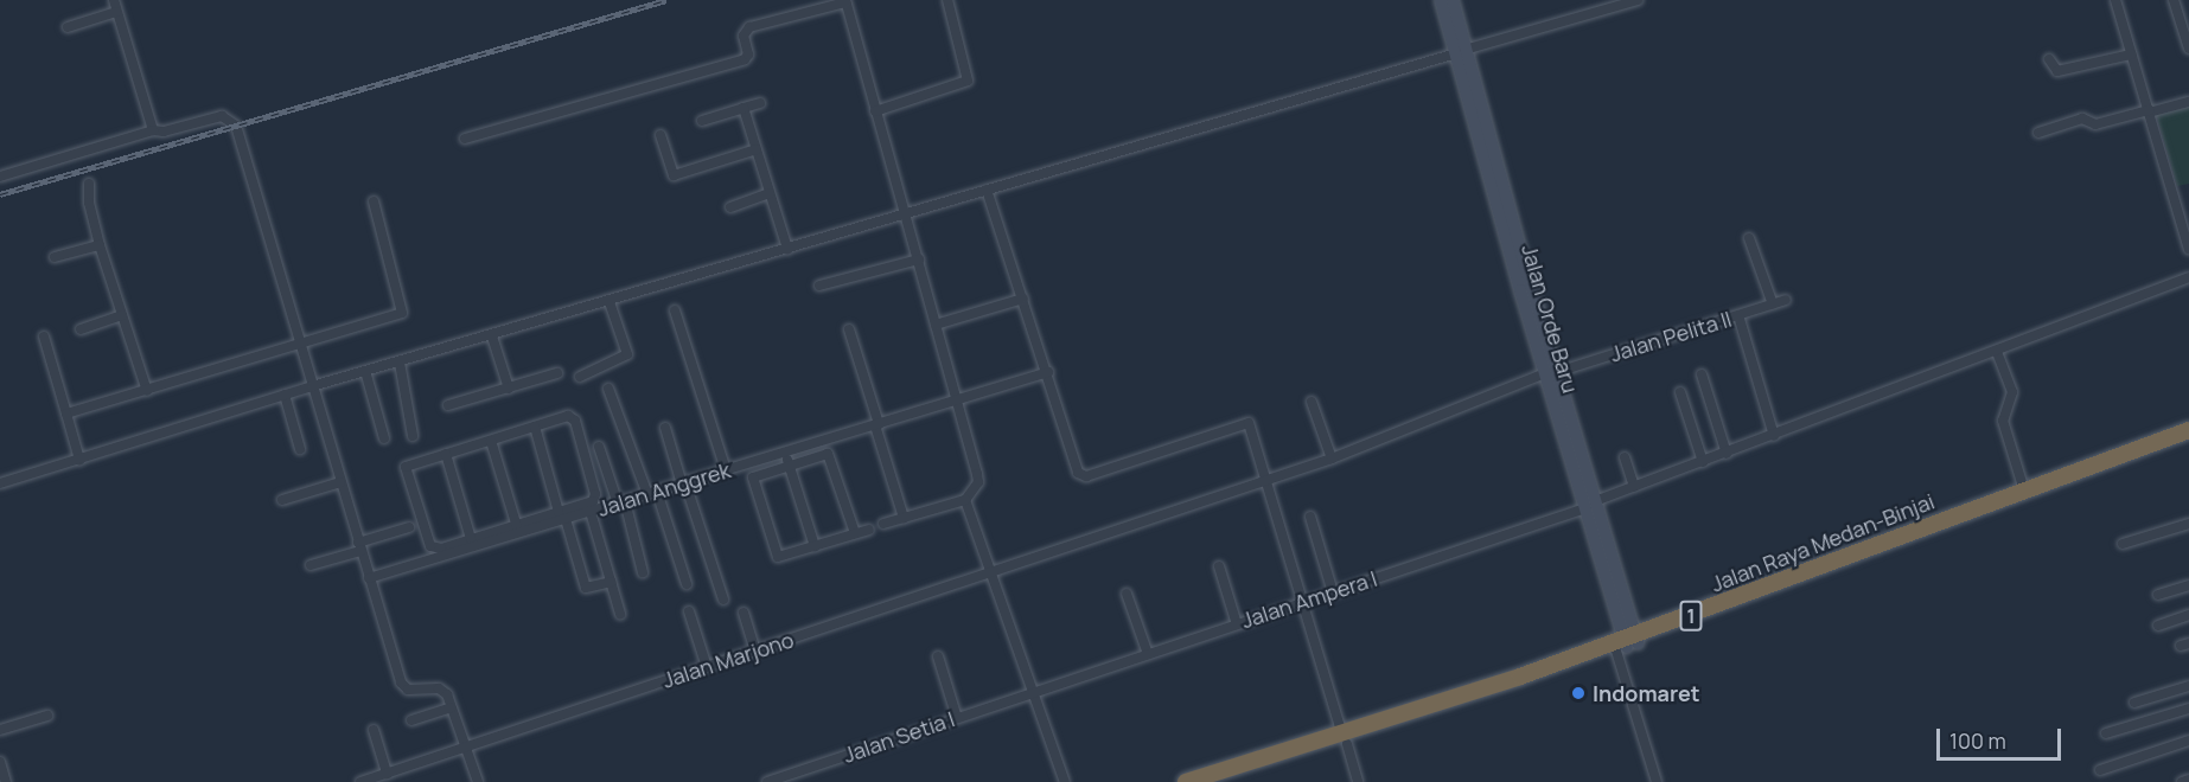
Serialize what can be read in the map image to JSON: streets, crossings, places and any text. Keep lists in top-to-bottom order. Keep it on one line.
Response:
{"streets":{"highway":["Jalan Raya Medan-Binjai","1"],"main road":["Jalan Orde Baru"],"street":["Jalan Pelita II","Jalan Anggrek","Jalan Ampera I","Jalan Marjono","Jalan Setia I"]},"crossings":[["Jalan Orde Baru","Jalan Pelita II"],["Jalan Orde Baru","Jalan Raya Medan-Binjai"],["Jalan Orde Baru","Jalan Ampera I"],["Jalan Pelita II","Jalan Marjono"],["Jalan Ampera I","Jalan Setia I"]],"places":["Indomaret"],"scale_bar":"100 m"}
